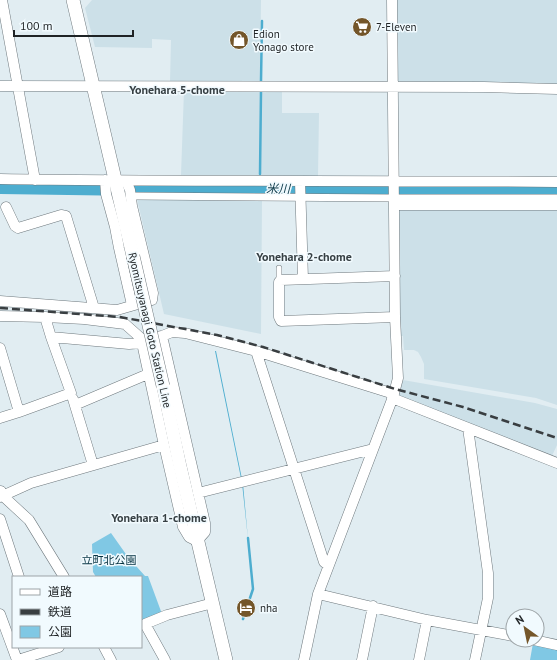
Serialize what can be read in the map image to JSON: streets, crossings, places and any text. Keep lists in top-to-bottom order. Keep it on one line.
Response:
{"streets":{"main road":["Ryomitsuyanagi Goto Station Line"]},"districts":["Yonehara 5-chome","Yonehara 2-chome","Yonehara 1-chome"],"water":["米川"],"parks":["立町北公園"],"places":{"supermarket":["7-Eleven"],"shop":["Edion Yonago store"],"hotel":["nha"]},"legend":["道路","鉄道","公園"],"scale_bar":"100 m","north":"top left"}
